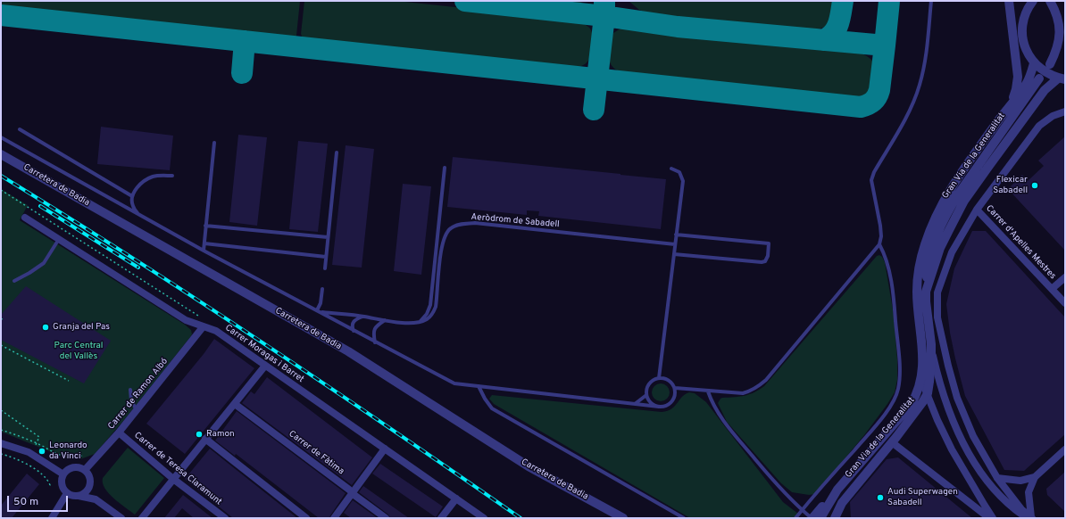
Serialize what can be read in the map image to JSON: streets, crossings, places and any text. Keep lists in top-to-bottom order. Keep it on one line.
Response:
{"streets":{"street":["Gran Via de la Generalitat","Carretera de Badia","Carrer d'Apelles Mestres","Carrer Moragas i Barret","Carrer de Ramon Albó","Carrer de Fàtima","Carrer de Teresa Claramunt"],"lane":["Aeròdrom de Sabadell"]},"crossings":[["Carrer Moragas i Barret","Carrer de Ramon Albó"],["Carrer de Ramon Albó","Carrer de Teresa Claramunt"]],"parks":["Parc Central del Vallès"],"places":["Flexicar Sabadell","Granja del Pas","Ramon","Leonardo da Vinci","Audi Superwagen Sabadell"],"scale_bar":"50 m"}
